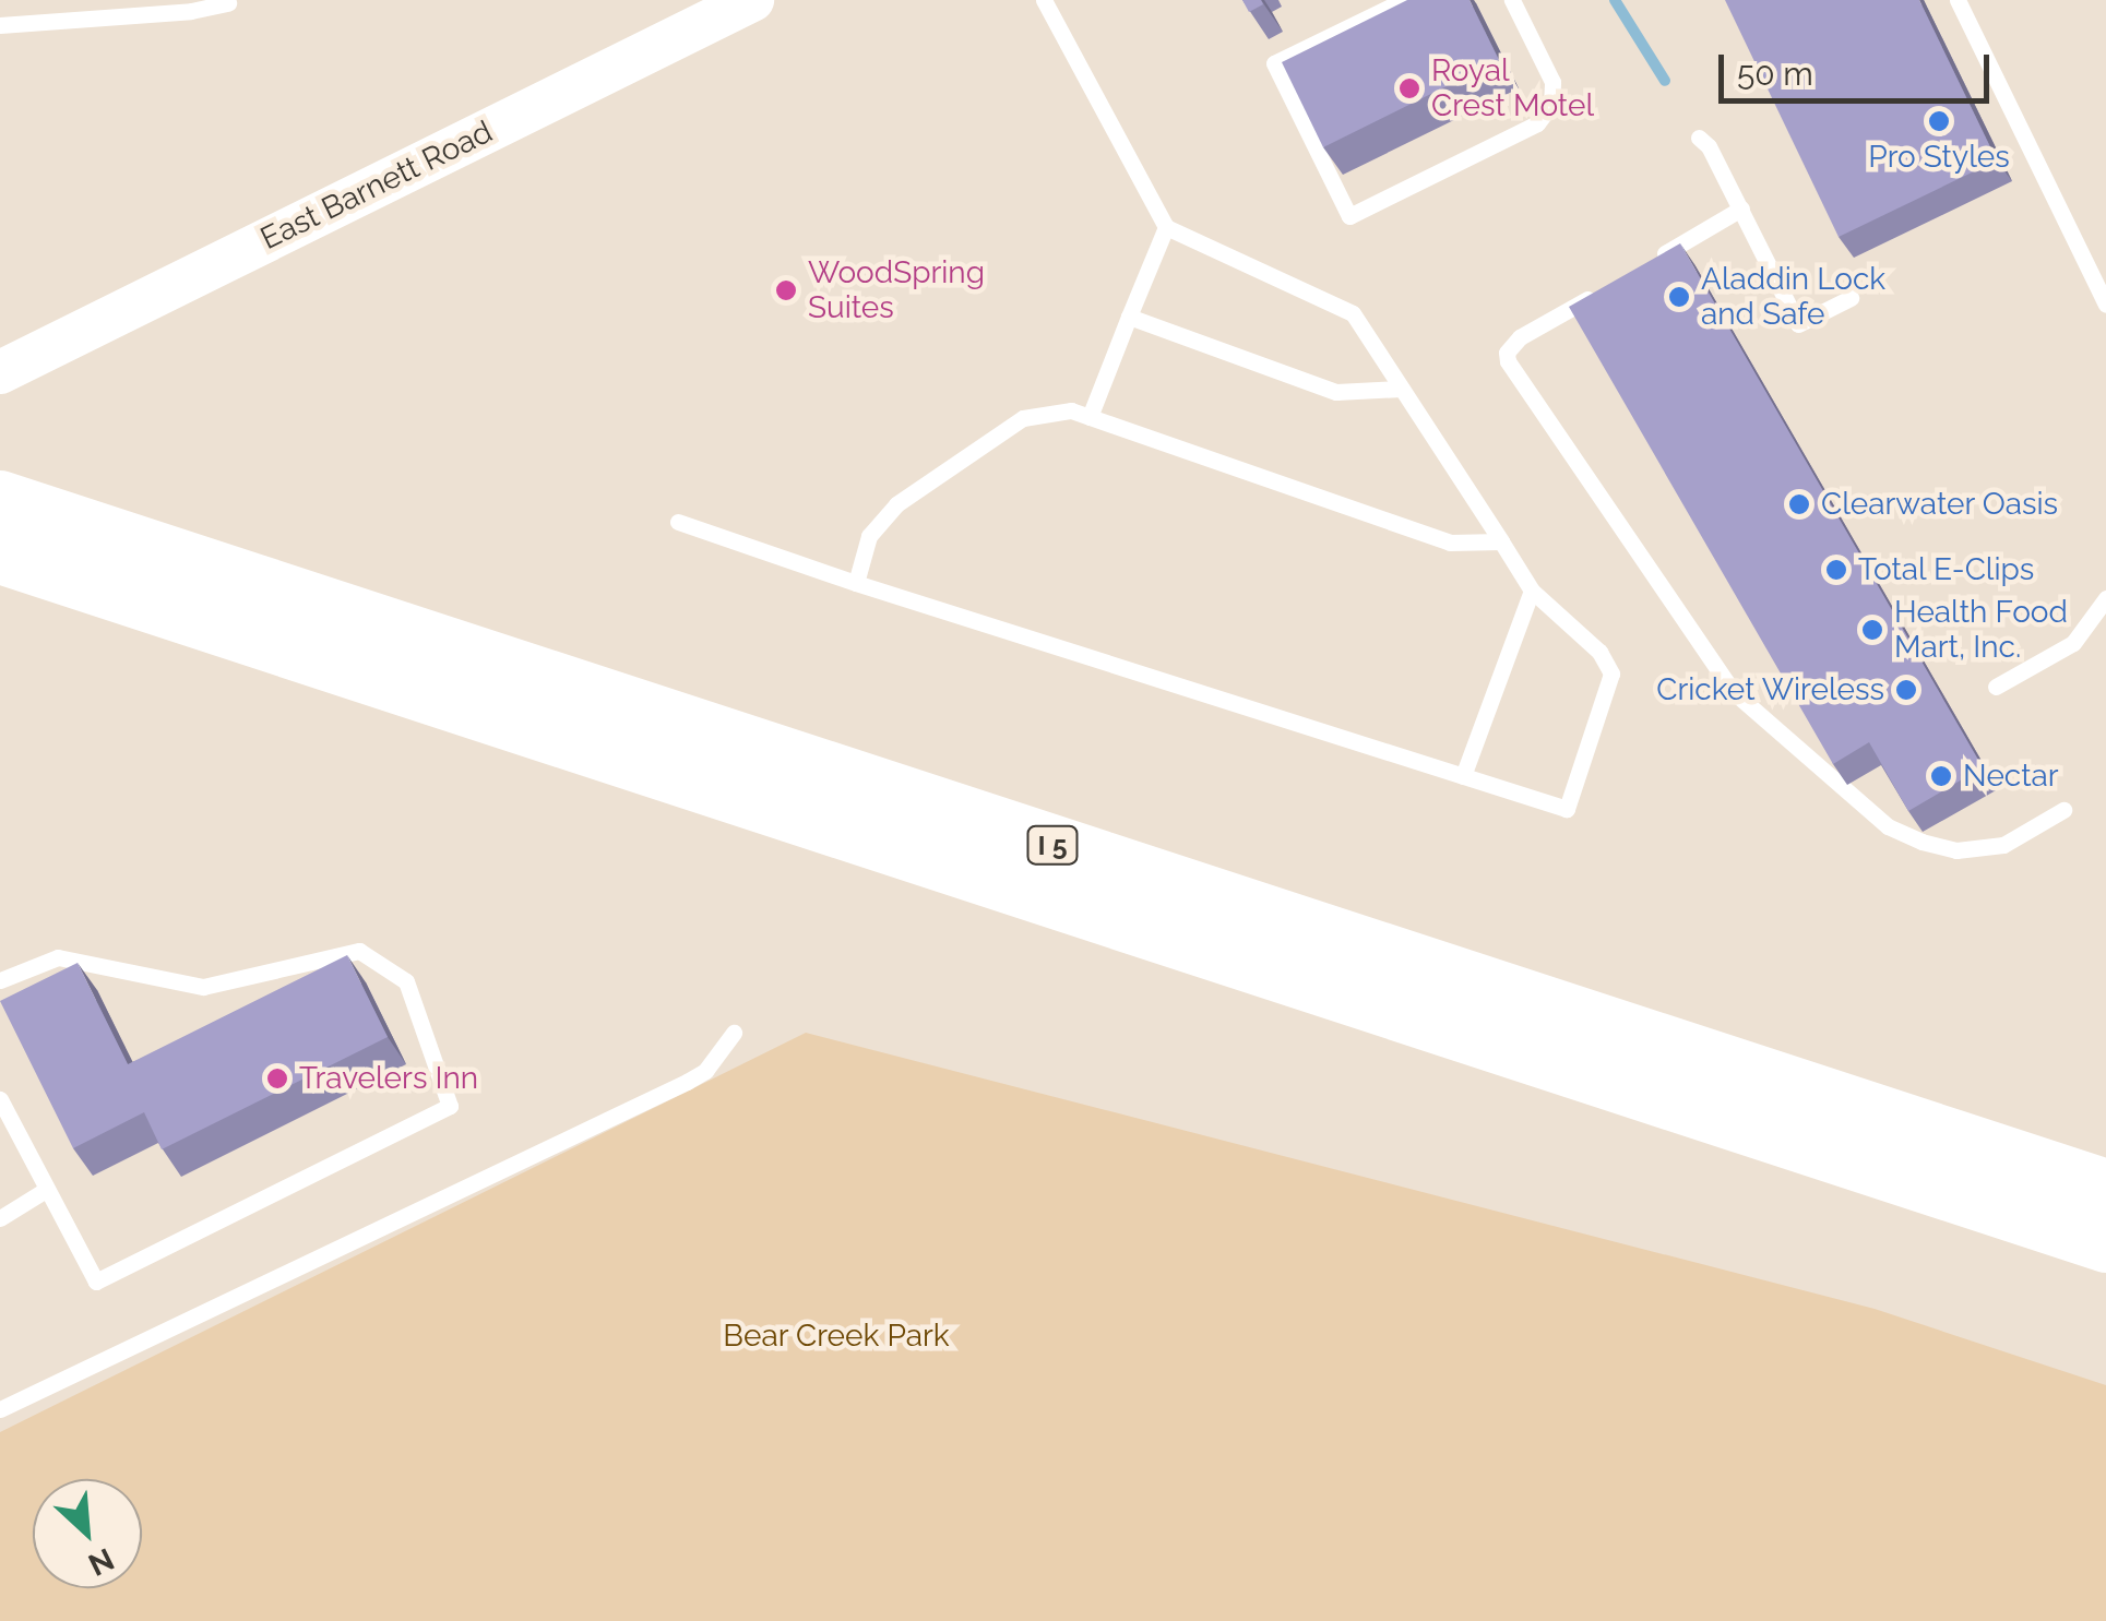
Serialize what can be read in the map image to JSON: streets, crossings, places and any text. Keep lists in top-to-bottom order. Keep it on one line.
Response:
{"streets":{"highway":["I 5"],"main road":["East Barnett Road"]},"parks":["Bear Creek Park"],"places":["Royal Crest Motel","Pro Styles","WoodSpring Suites","Aladdin Lock and Safe","Clearwater Oasis","Total E-Clips","Health Food Mart, Inc.","Cricket Wireless","Nectar","Travelers Inn"],"scale_bar":"50 m","north":"bottom right"}
